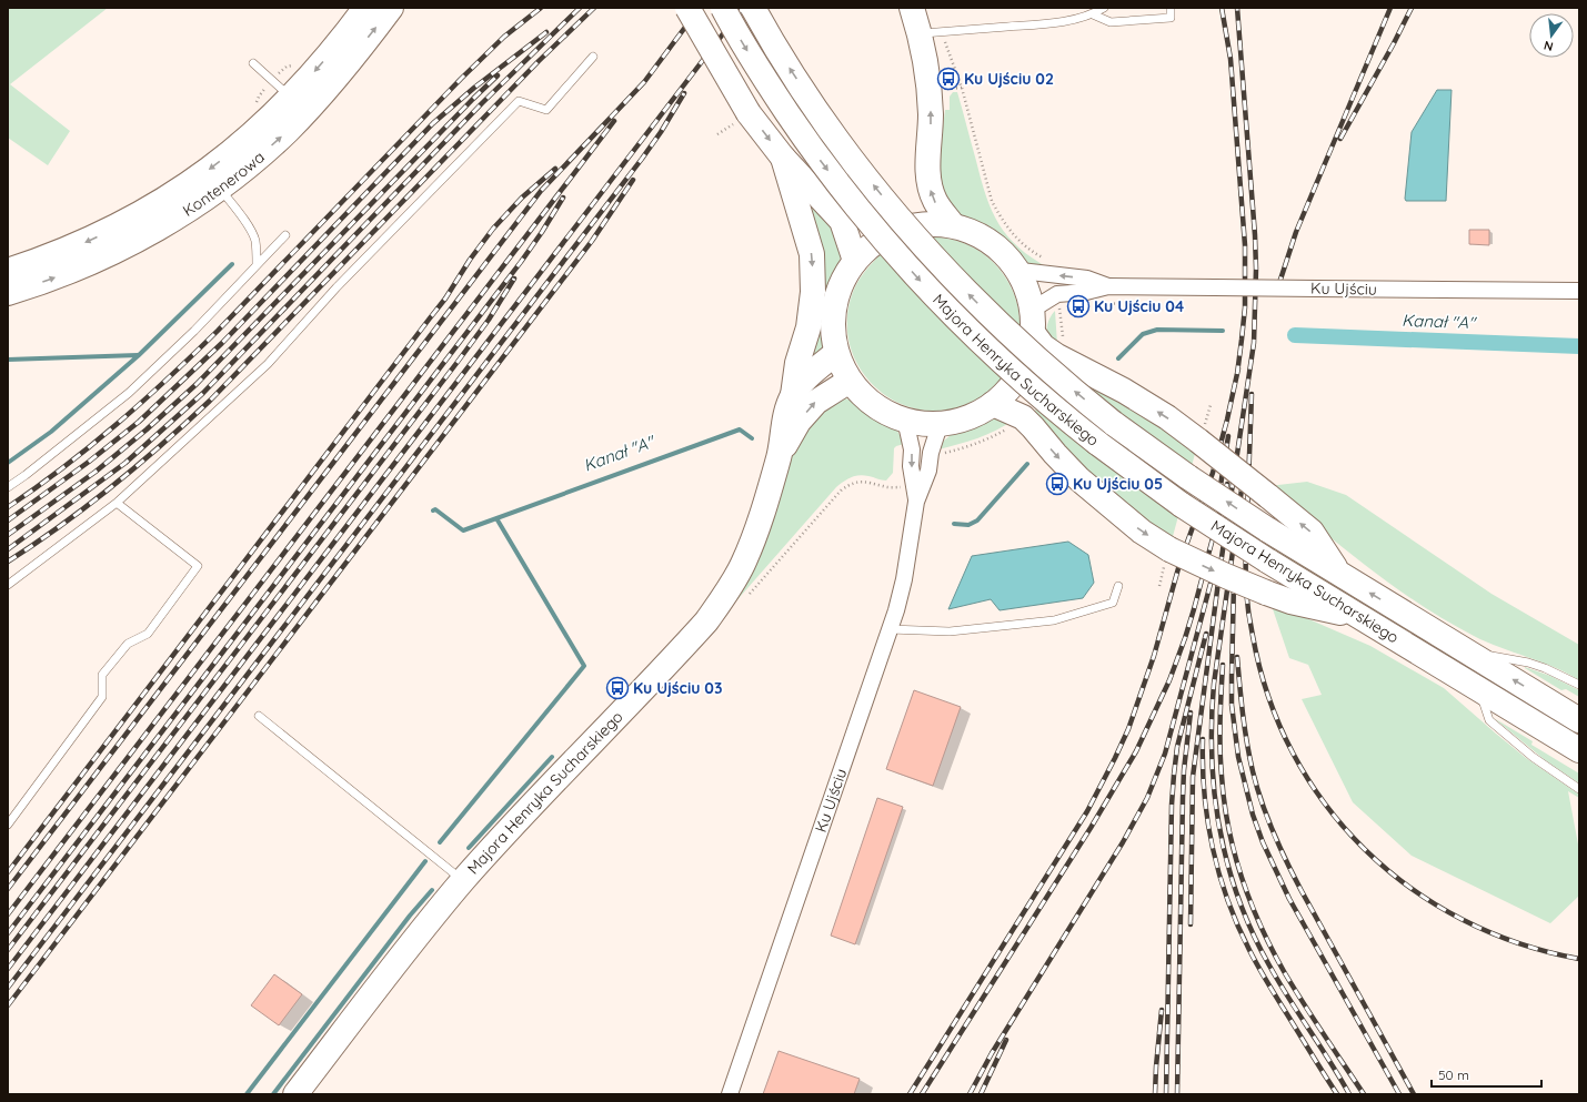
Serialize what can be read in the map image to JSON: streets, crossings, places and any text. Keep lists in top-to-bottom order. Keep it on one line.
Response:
{"streets":{"main road":["Kontenerowa","Majora Henryka Sucharskiego"],"street":["Ku Ujściu"]},"water":["Kanał \"A\""],"places":{"bus stop":["Ku Ujściu 02","Ku Ujściu 04","Ku Ujściu 05","Ku Ujściu 03"]},"scale_bar":"50 m","north":"bottom"}
